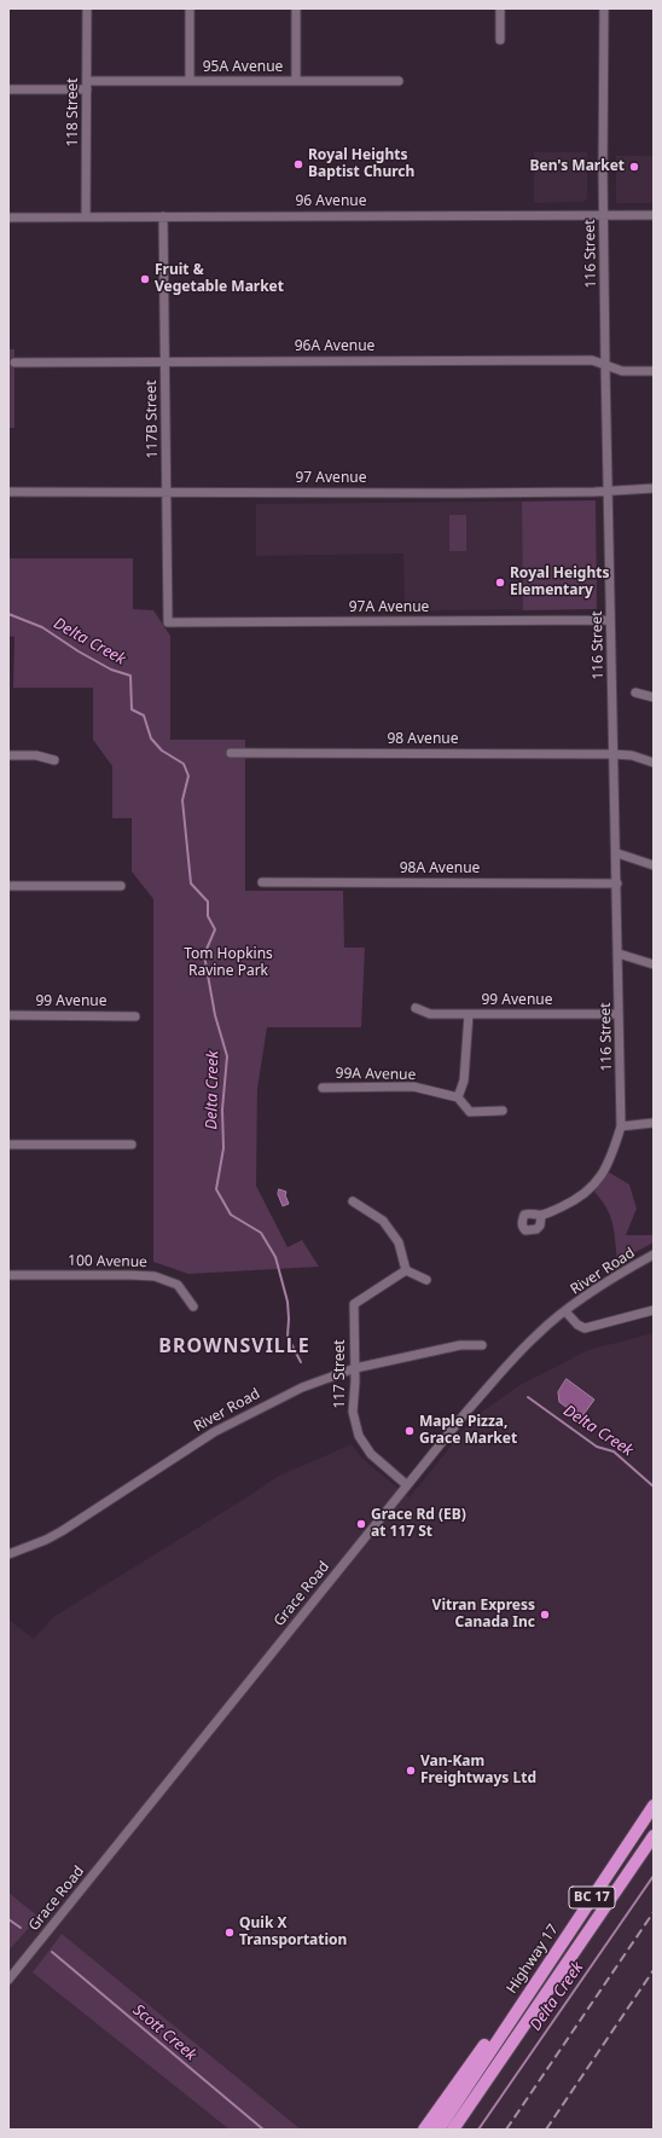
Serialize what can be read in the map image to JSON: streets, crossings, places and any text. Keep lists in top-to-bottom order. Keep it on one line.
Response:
{"streets":{"highway":["BC 17","Highway 17"],"street":["95A Avenue","118 Street","96 Avenue","116 Street","96A Avenue","117B Street","97 Avenue","97A Avenue","98 Avenue","98A Avenue","99 Avenue","99A Avenue","100 Avenue","River Road","117 Street","Grace Road"]},"crossings":[["95A Avenue","118 Street"],["118 Street","96 Avenue"],["96 Avenue","116 Street"],["96 Avenue","117B Street"],["116 Street","96A Avenue"],["116 Street","97 Avenue"],["116 Street","97A Avenue"],["116 Street","98 Avenue"],["116 Street","98A Avenue"],["116 Street","99 Avenue"],["96A Avenue","117B Street"],["117B Street","97 Avenue"],["117B Street","97A Avenue"],["River Road","117 Street"],["River Road","Grace Road"],["117 Street","Grace Road"]],"districts":["BROWNSVILLE"],"water":["Delta Creek","Scott Creek"],"parks":["Tom Hopkins Ravine Park"],"places":["Royal Heights Baptist Church","Ben's Market","Fruit & Vegetable Market","Royal Heights Elementary","Maple Pizza, Grace Market","Grace Rd (EB) at 117 St","Vitran Express Canada Inc","Van-Kam Freightways Ltd","Quik X Transportation"]}
